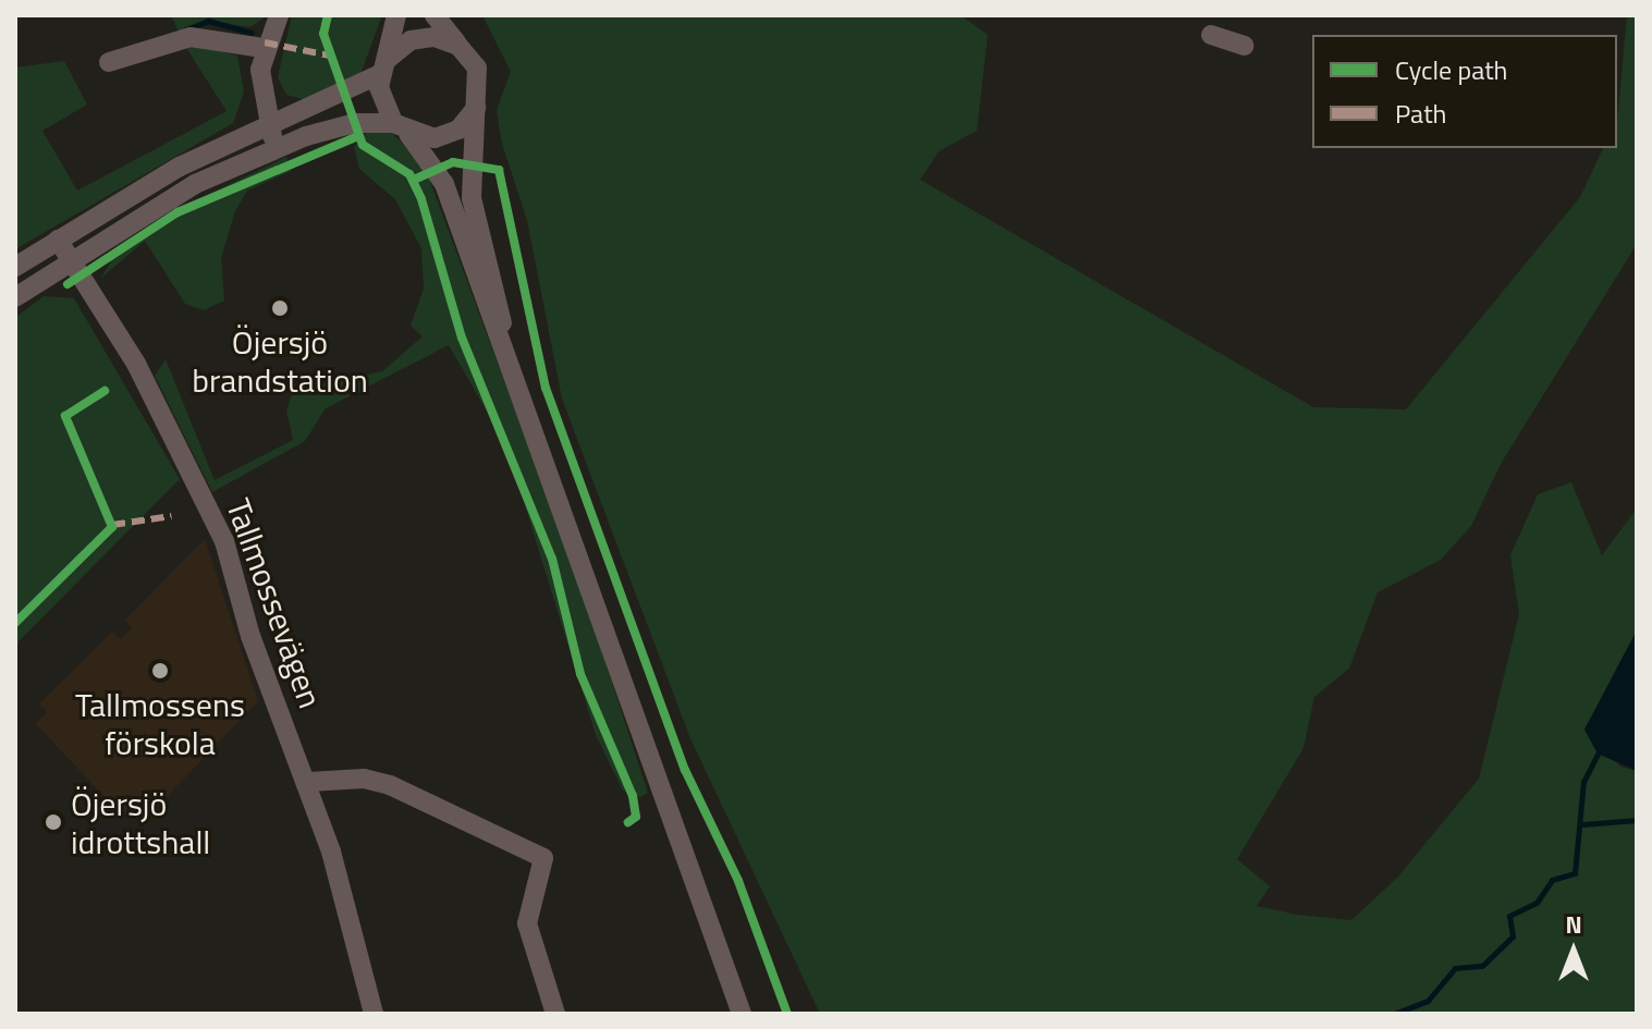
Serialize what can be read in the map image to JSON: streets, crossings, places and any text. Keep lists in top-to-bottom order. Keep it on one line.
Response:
{"streets":{"street":["Tallmossevägen"]},"places":["Öjersjö brandstation","Tallmossens förskola","Öjersjö idrottshall"],"legend":["Cycle path","Path"],"north":"top"}
